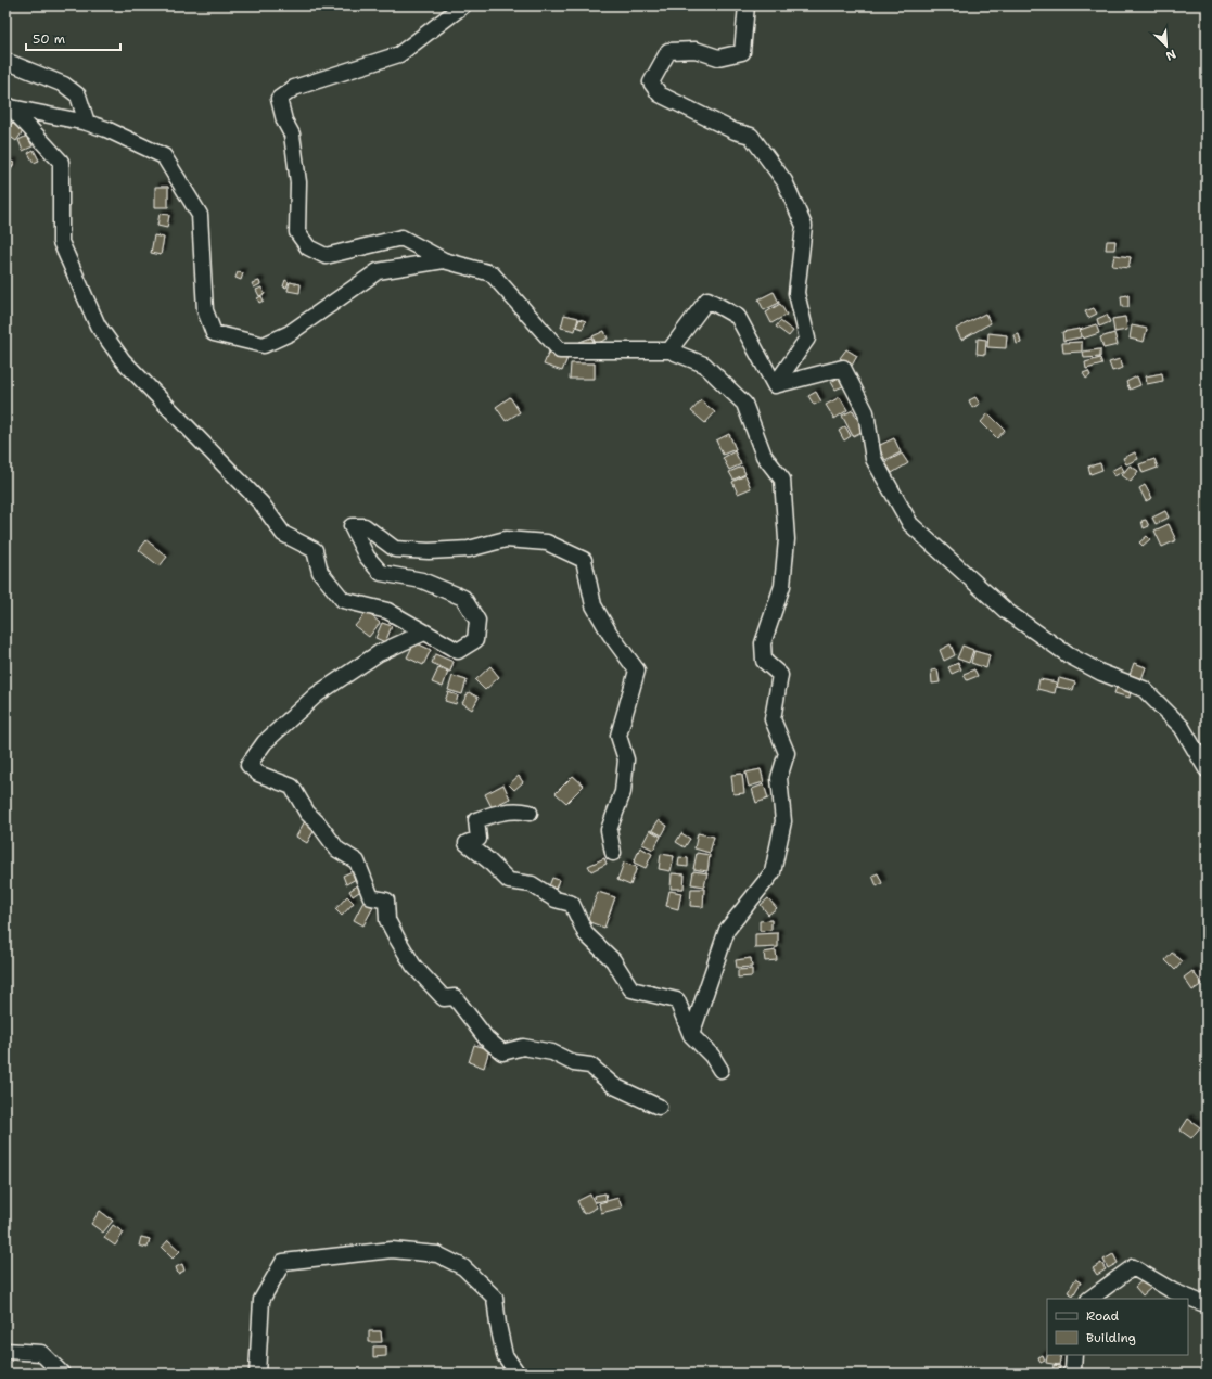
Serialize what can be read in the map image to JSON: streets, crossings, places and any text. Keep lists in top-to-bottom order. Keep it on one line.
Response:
{"legend":["Road","Building"],"scale_bar":"50 m","north":"bottom right"}
